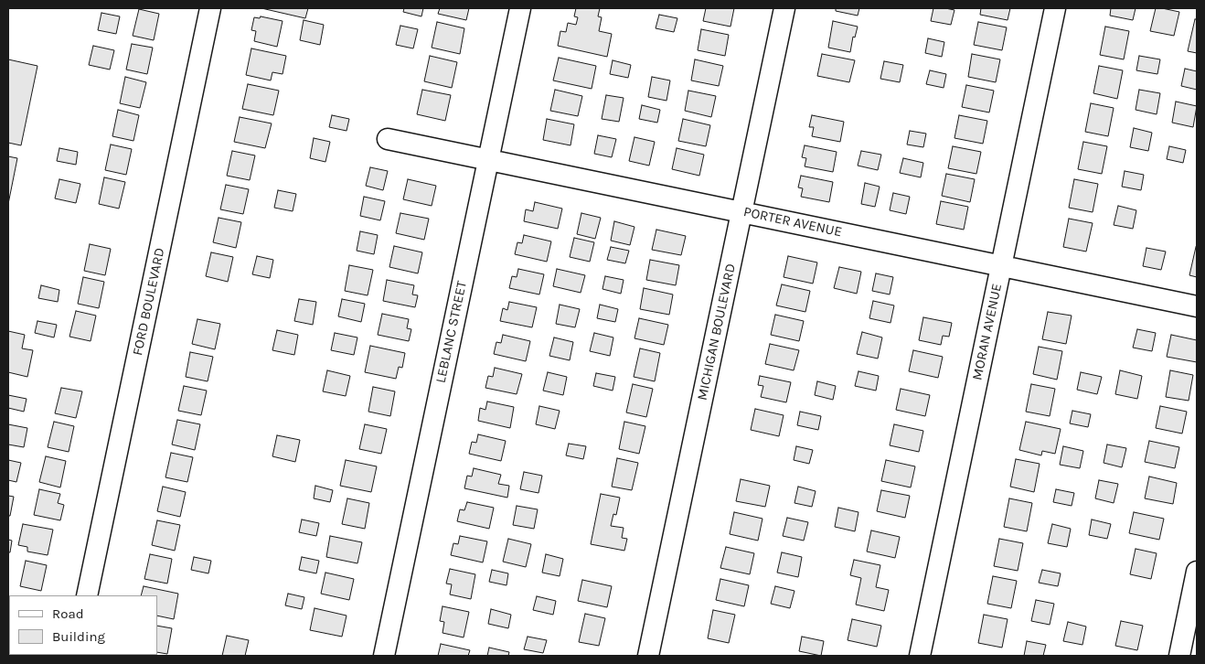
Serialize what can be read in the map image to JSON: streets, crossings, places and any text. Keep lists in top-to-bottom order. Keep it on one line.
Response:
{"streets":{"street":["PORTER AVENUE","FORD BOULEVARD","LEBLANC STREET","MICHIGAN BOULEVARD","MORAN AVENUE"]},"crossings":[["PORTER AVENUE","LEBLANC STREET"],["PORTER AVENUE","MICHIGAN BOULEVARD"],["PORTER AVENUE","MORAN AVENUE"]],"legend":["Road","Building"]}
